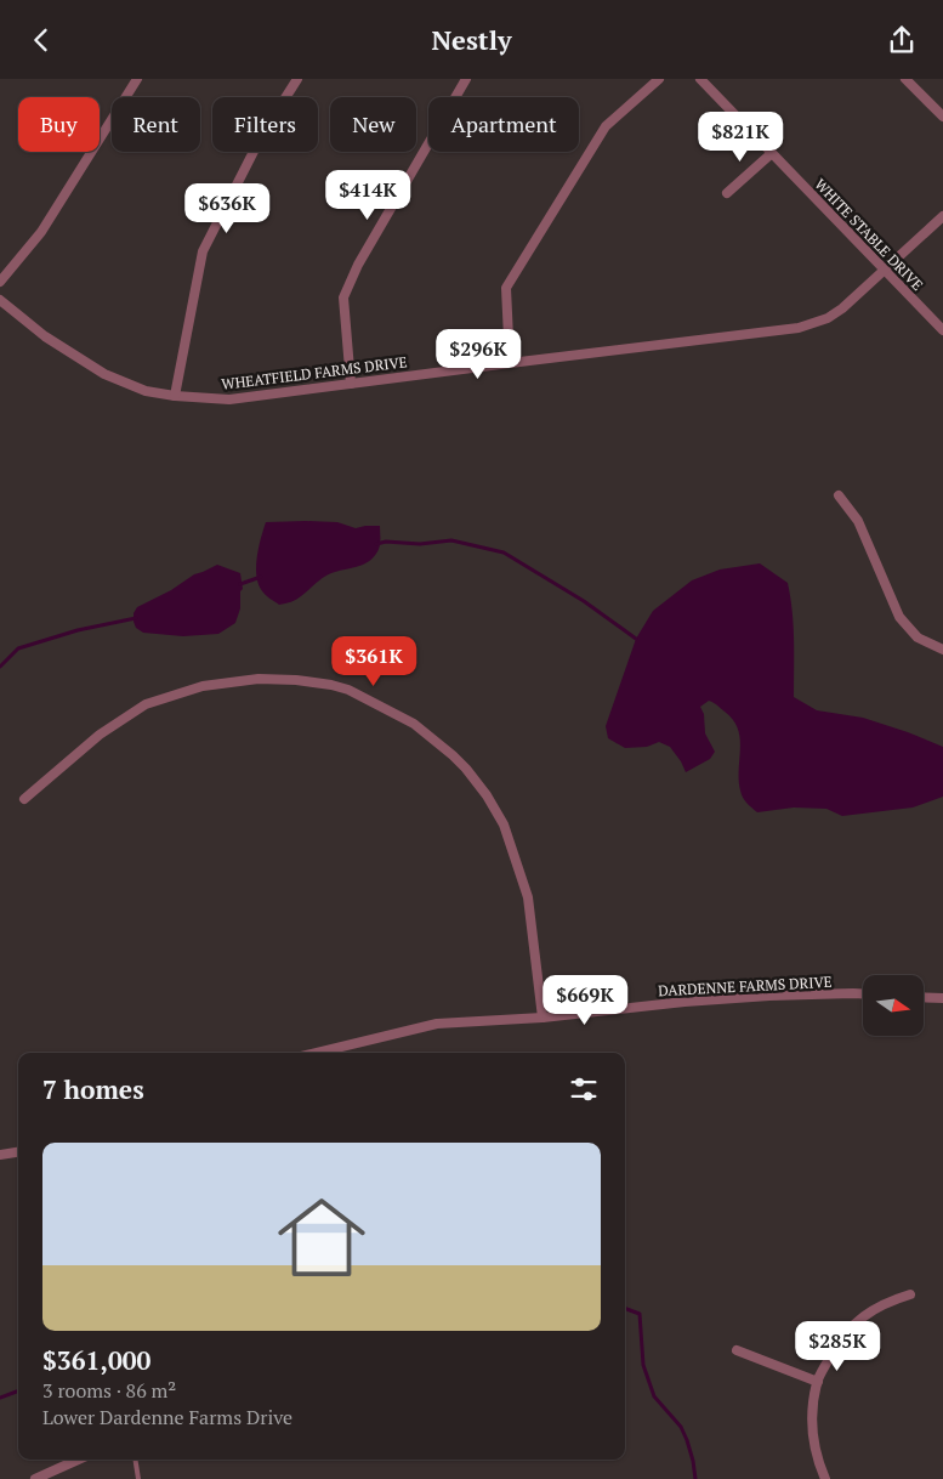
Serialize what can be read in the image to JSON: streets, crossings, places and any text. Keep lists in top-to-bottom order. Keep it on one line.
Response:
{"streets":{"street":["WHITE STABLE DRIVE","WHEATFIELD FARMS DRIVE","DARDENNE FARMS DRIVE"]},"crossings":[["WHITE STABLE DRIVE","WHEATFIELD FARMS DRIVE"]],"north":"right","page":{"header":"Nestly","chip":["Buy","Rent","Filters","New","Apartment"],"price":["$821K","$414K","$636K","$296K","$361K","$669K","$285K"],"heading":"7 homes","list":[{"name":"$361,000","note":"3 rooms · 86 m² · Lower Dardenne Farms Drive"}]}}
